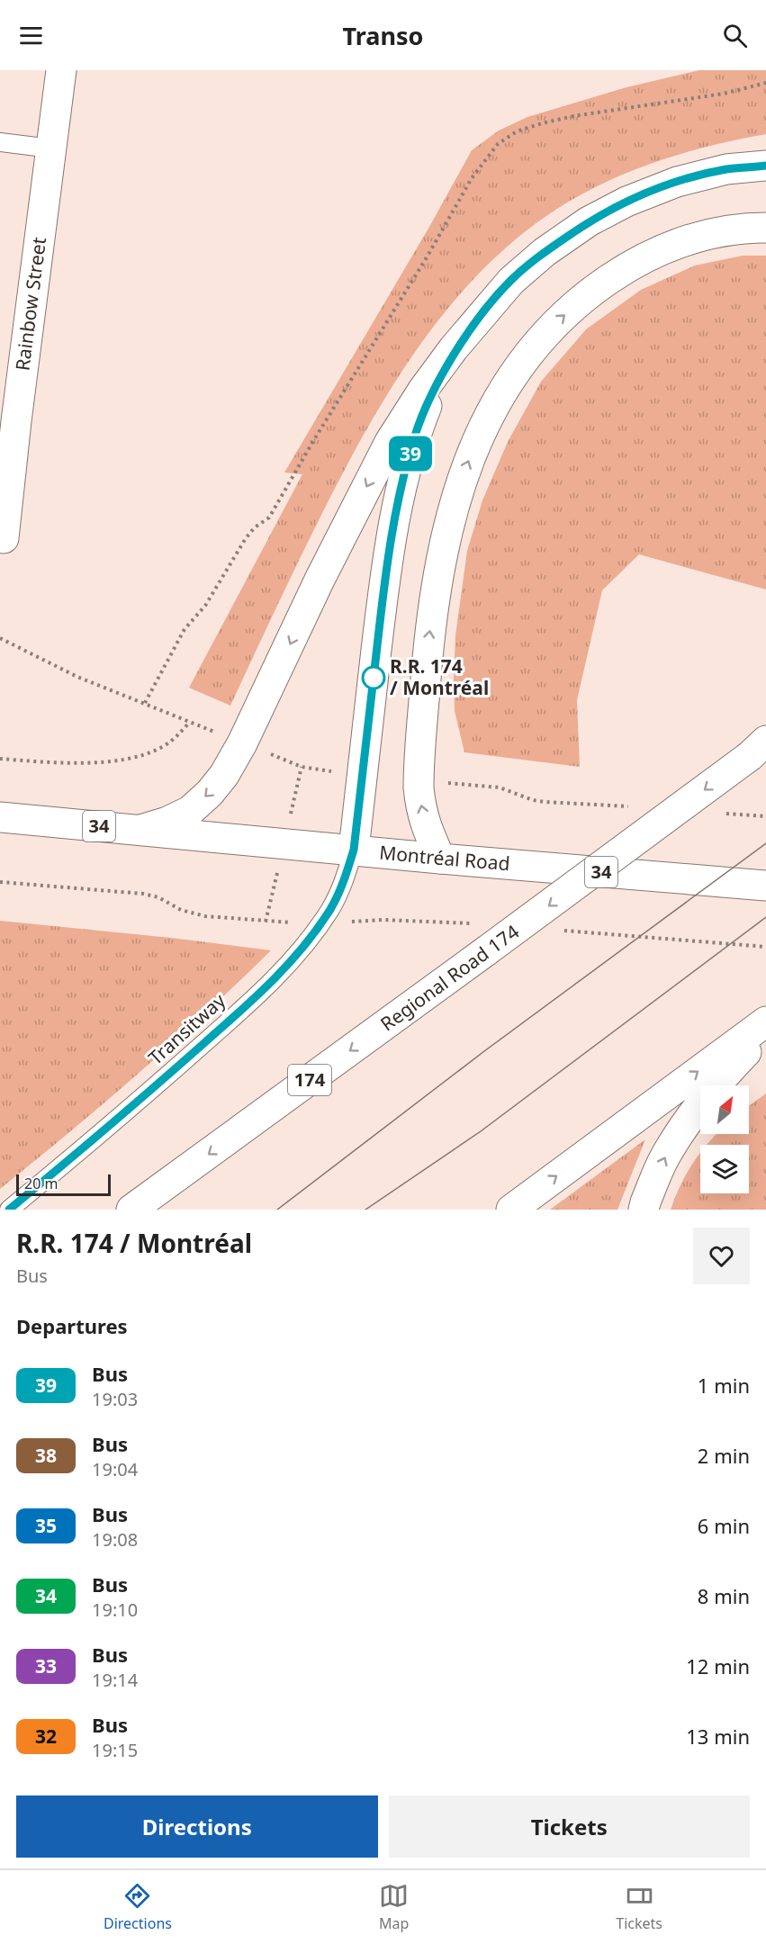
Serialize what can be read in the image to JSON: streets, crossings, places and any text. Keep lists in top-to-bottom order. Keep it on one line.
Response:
{"streets":{"main road":["Rainbow Street","34","Montréal Road","Regional Road 174","174"],"lane":["Transitway"]},"crossings":[["Montréal Road","Transitway"]],"places":["R.R. 174 / Montréal"],"lines":["bus line 39"],"scale_bar":"20 m","north":"top right","page":{"header":"Transo","on_map":"39","scale":"20 m","heading":[["R.R. 174 / Montréal","Bus"],"Departures"],"list":[{"mark":"39","name":"Bus","note":"19:03","value":"1 min"},{"mark":"38","name":"Bus","note":"19:04","value":"2 min"},{"mark":"35","name":"Bus","note":"19:08","value":"6 min"},{"mark":"34","name":"Bus","note":"19:10","value":"8 min"},{"mark":"33","name":"Bus","note":"19:14","value":"12 min"},{"mark":"32","name":"Bus","note":"19:15","value":"13 min"}],"buttons":["Directions","Tickets"],"tabs":["Directions","Map","Tickets"]}}
